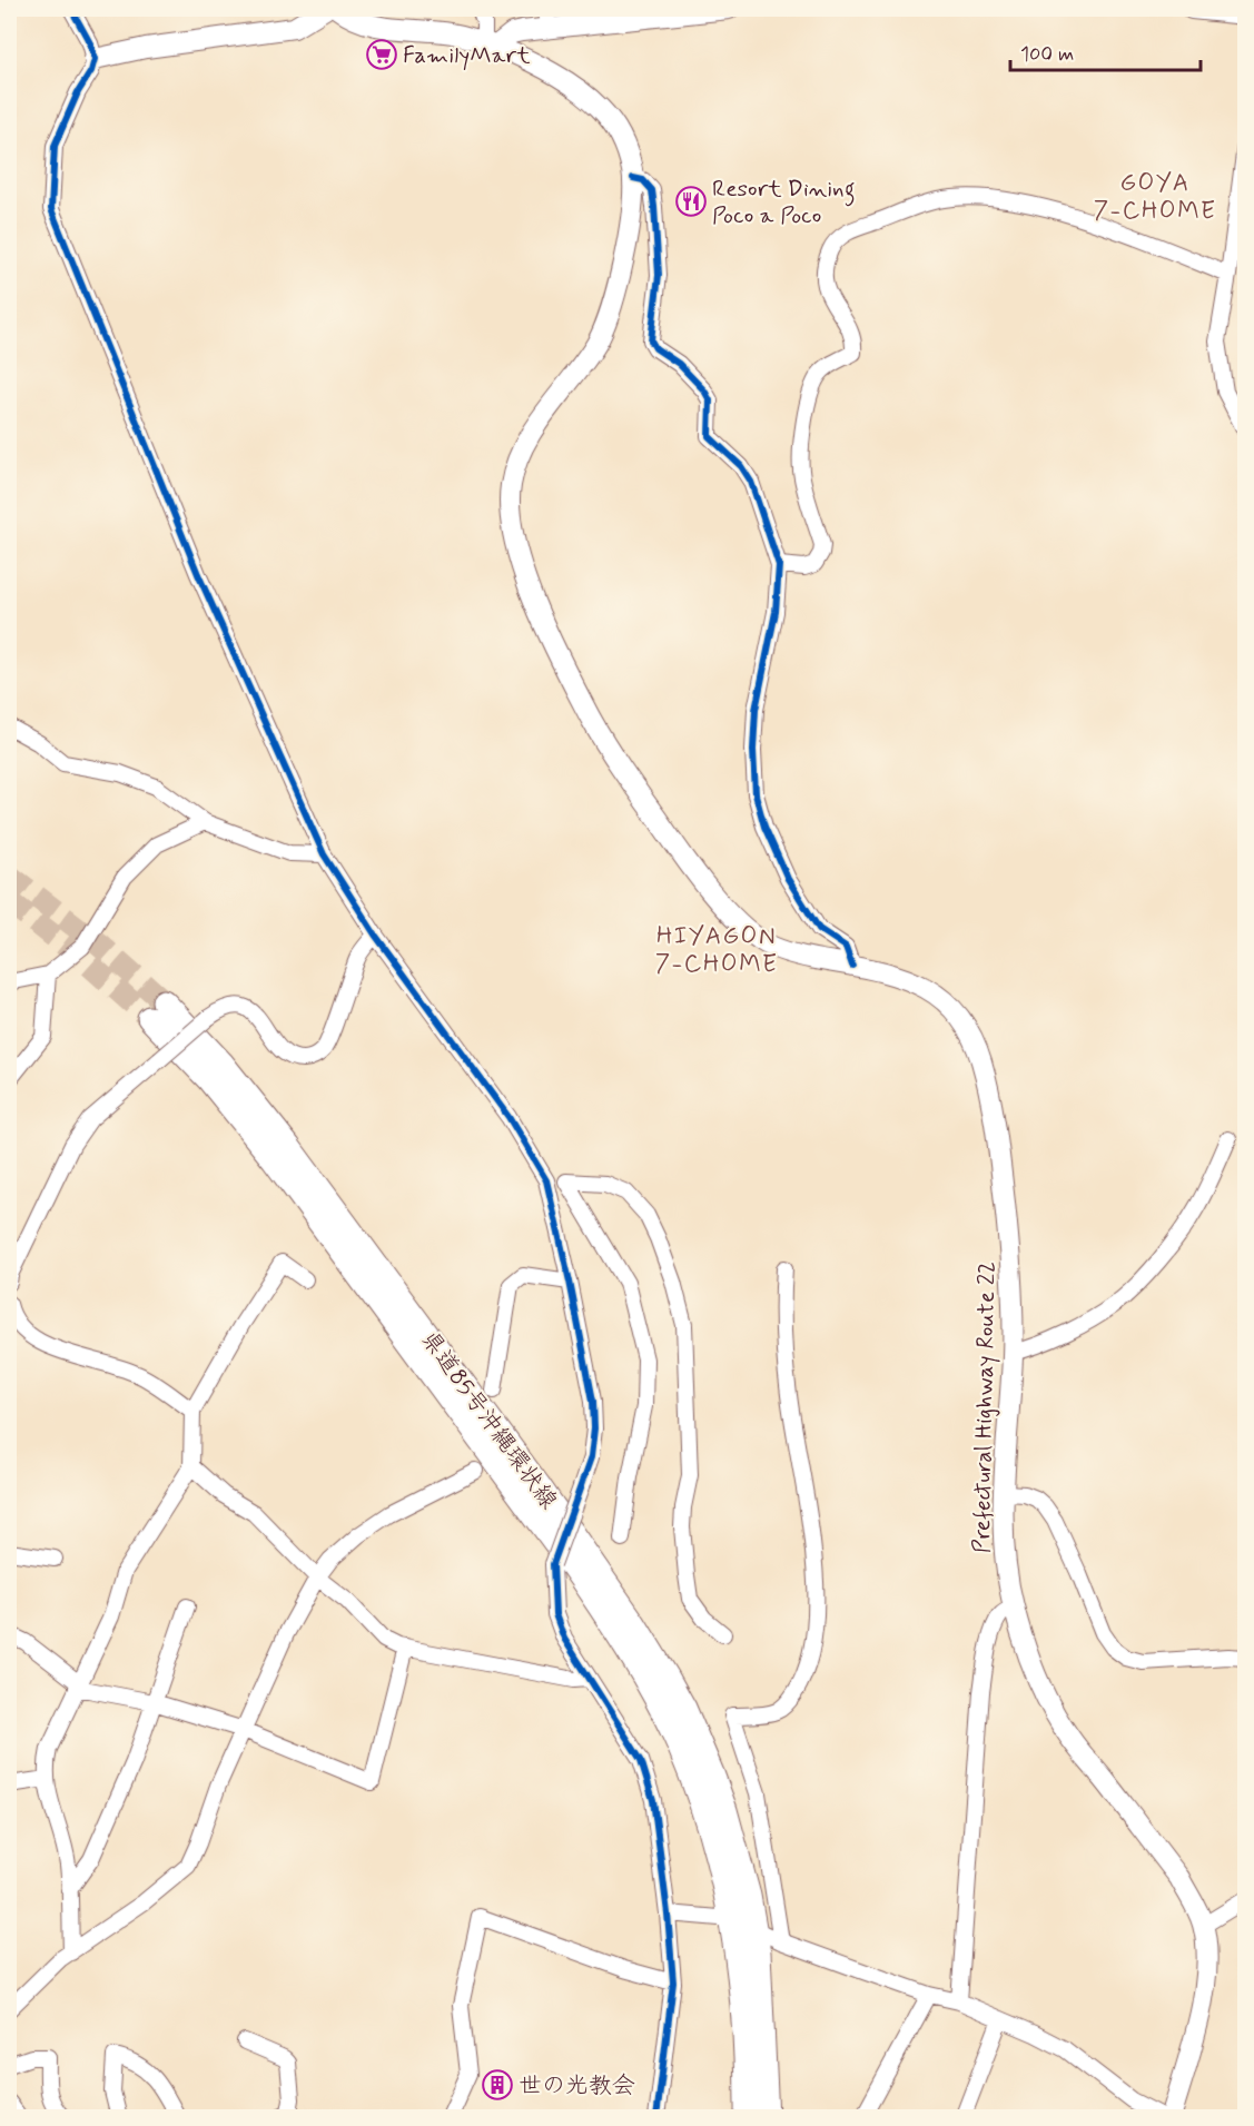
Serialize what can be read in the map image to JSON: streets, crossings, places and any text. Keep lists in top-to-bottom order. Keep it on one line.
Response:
{"streets":{"main road":["Prefectural Highway Route 22","県道85号沖縄環状線"]},"districts":["GOYA 7-CHOME","HIYAGON 7-CHOME"],"places":{"supermarket":["FamilyMart"],"restaurant":["Resort Dining Poco a Poco"],"building":["世の光教会"]},"scale_bar":"100 m"}
